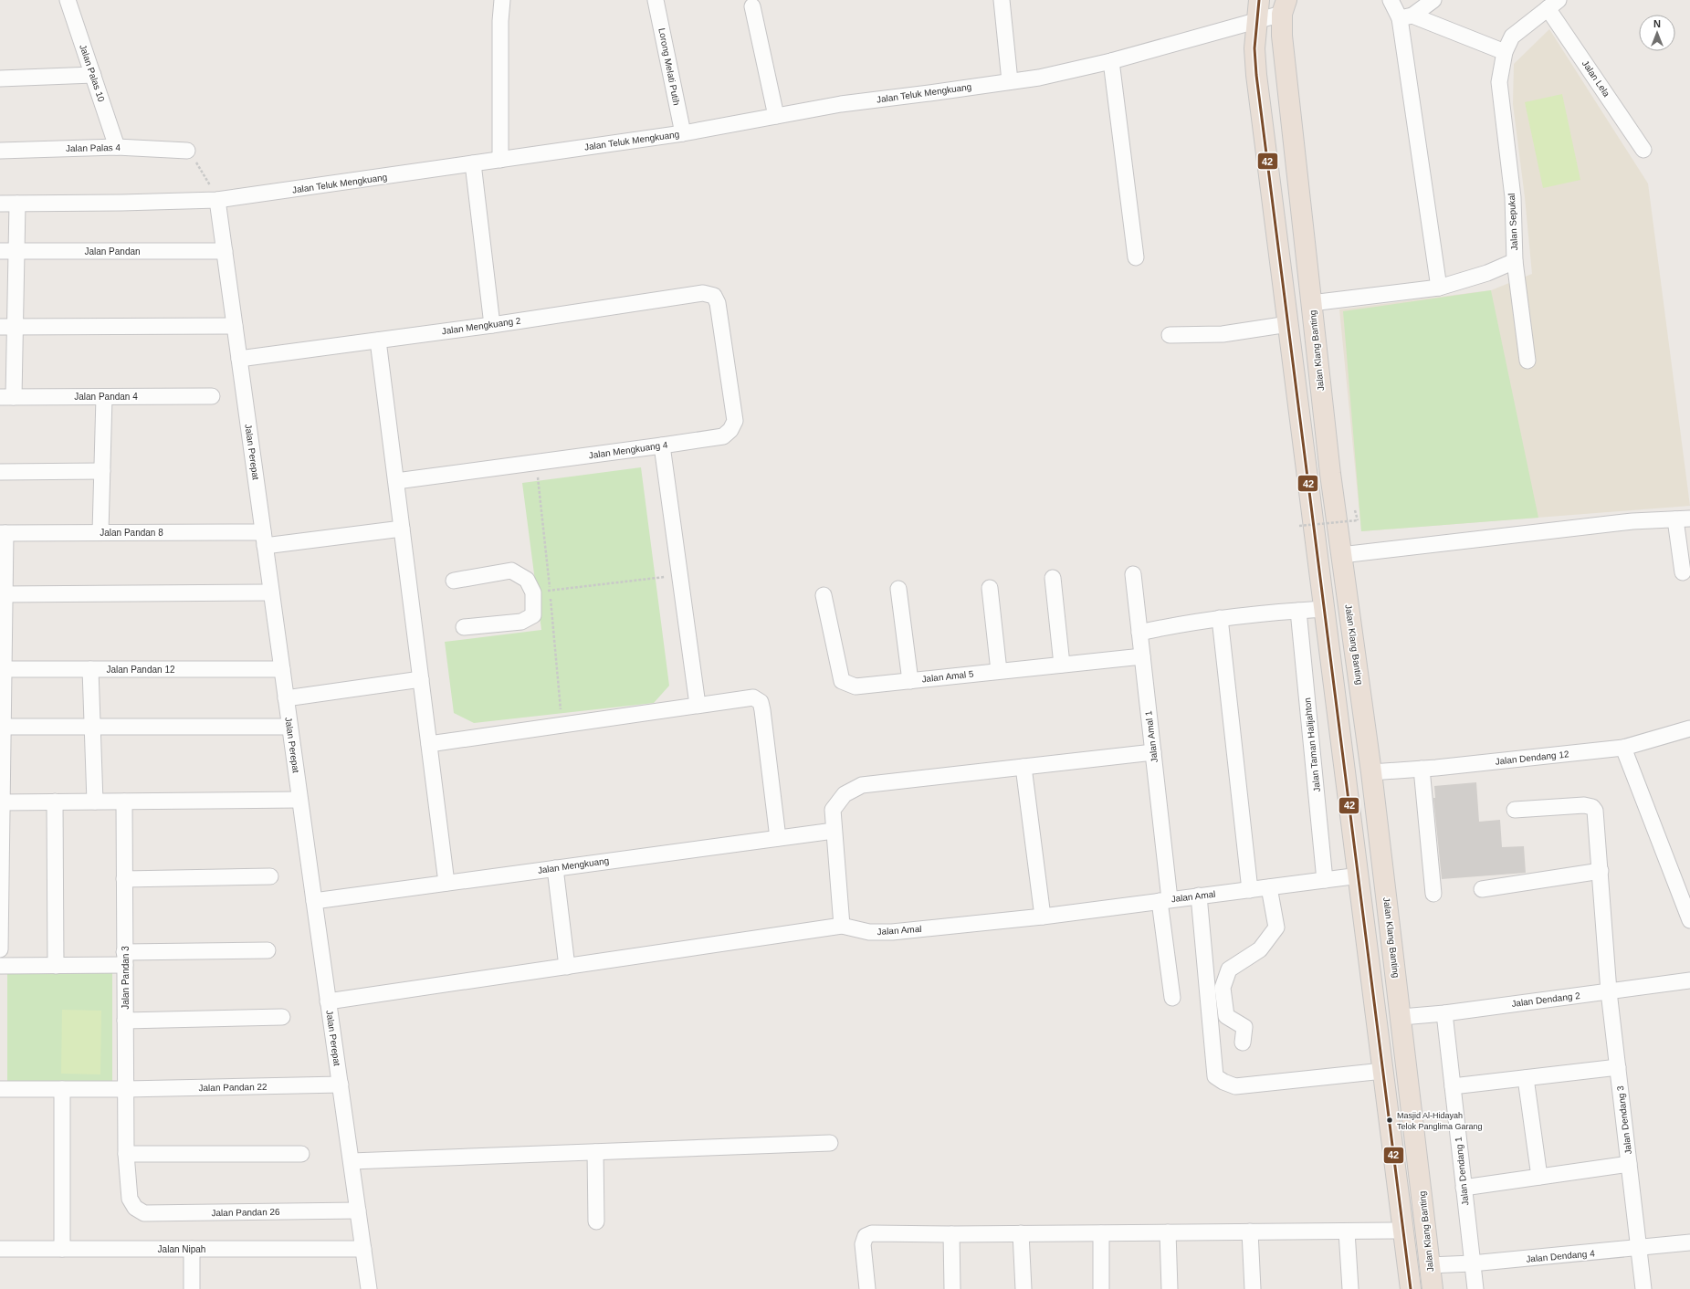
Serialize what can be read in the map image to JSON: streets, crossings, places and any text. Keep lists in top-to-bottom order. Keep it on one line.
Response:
{"streets":{"highway":["Jalan Klang Banting"],"street":["Lorong Melati Putih","Jalan Palas 10","Jalan Lela","Jalan Teluk Mengkuang","Jalan Palas 4","Jalan Sepukal","Jalan Pandan","Jalan Mengkuang 2","Jalan Pandan 4","Jalan Mengkuang 4","Jalan Perepat","Jalan Pandan 8","Jalan Pandan 12","Jalan Amal 5","Jalan Amal 1","Jalan Taman Halijahton","Jalan Dendang 12","Jalan Mengkuang","Jalan Amal","Jalan Pandan 3","Jalan Dendang 2","Jalan Pandan 22","Jalan Dendang 3","Jalan Dendang 1","Jalan Pandan 26","Jalan Nipah","Jalan Dendang 4"]},"crossings":[["Lorong Melati Putih","Jalan Teluk Mengkuang"],["Jalan Palas 10","Jalan Palas 4"],["Jalan Lela","Jalan Sepukal"],["Jalan Teluk Mengkuang","Jalan Klang Banting"],["Jalan Teluk Mengkuang","Jalan Perepat"],["Jalan Sepukal","Jalan Klang Banting"],["Jalan Pandan","Jalan Perepat"],["Jalan Mengkuang 2","Jalan Mengkuang 4"],["Jalan Mengkuang 2","Jalan Perepat"],["Jalan Klang Banting","Jalan Dendang 12"],["Jalan Klang Banting","Jalan Dendang 2"],["Jalan Klang Banting","Jalan Dendang 4"],["Jalan Perepat","Jalan Pandan 8"],["Jalan Perepat","Jalan Pandan 12"],["Jalan Perepat","Jalan Mengkuang"],["Jalan Perepat","Jalan Pandan 22"],["Jalan Perepat","Jalan Pandan 26"],["Jalan Perepat","Jalan Nipah"],["Jalan Amal 5","Jalan Amal 1"],["Jalan Amal 1","Jalan Amal"],["Jalan Taman Halijahton","Jalan Amal"],["Jalan Pandan 3","Jalan Pandan 22"],["Jalan Pandan 3","Jalan Pandan 26"],["Jalan Dendang 2","Jalan Dendang 3"],["Jalan Dendang 2","Jalan Dendang 1"],["Jalan Dendang 3","Jalan Dendang 4"],["Jalan Dendang 1","Jalan Dendang 4"]],"places":["Masjid Al-Hidayah Telok Panglima Garang"],"lines":["transit line 42"],"north":"top"}
